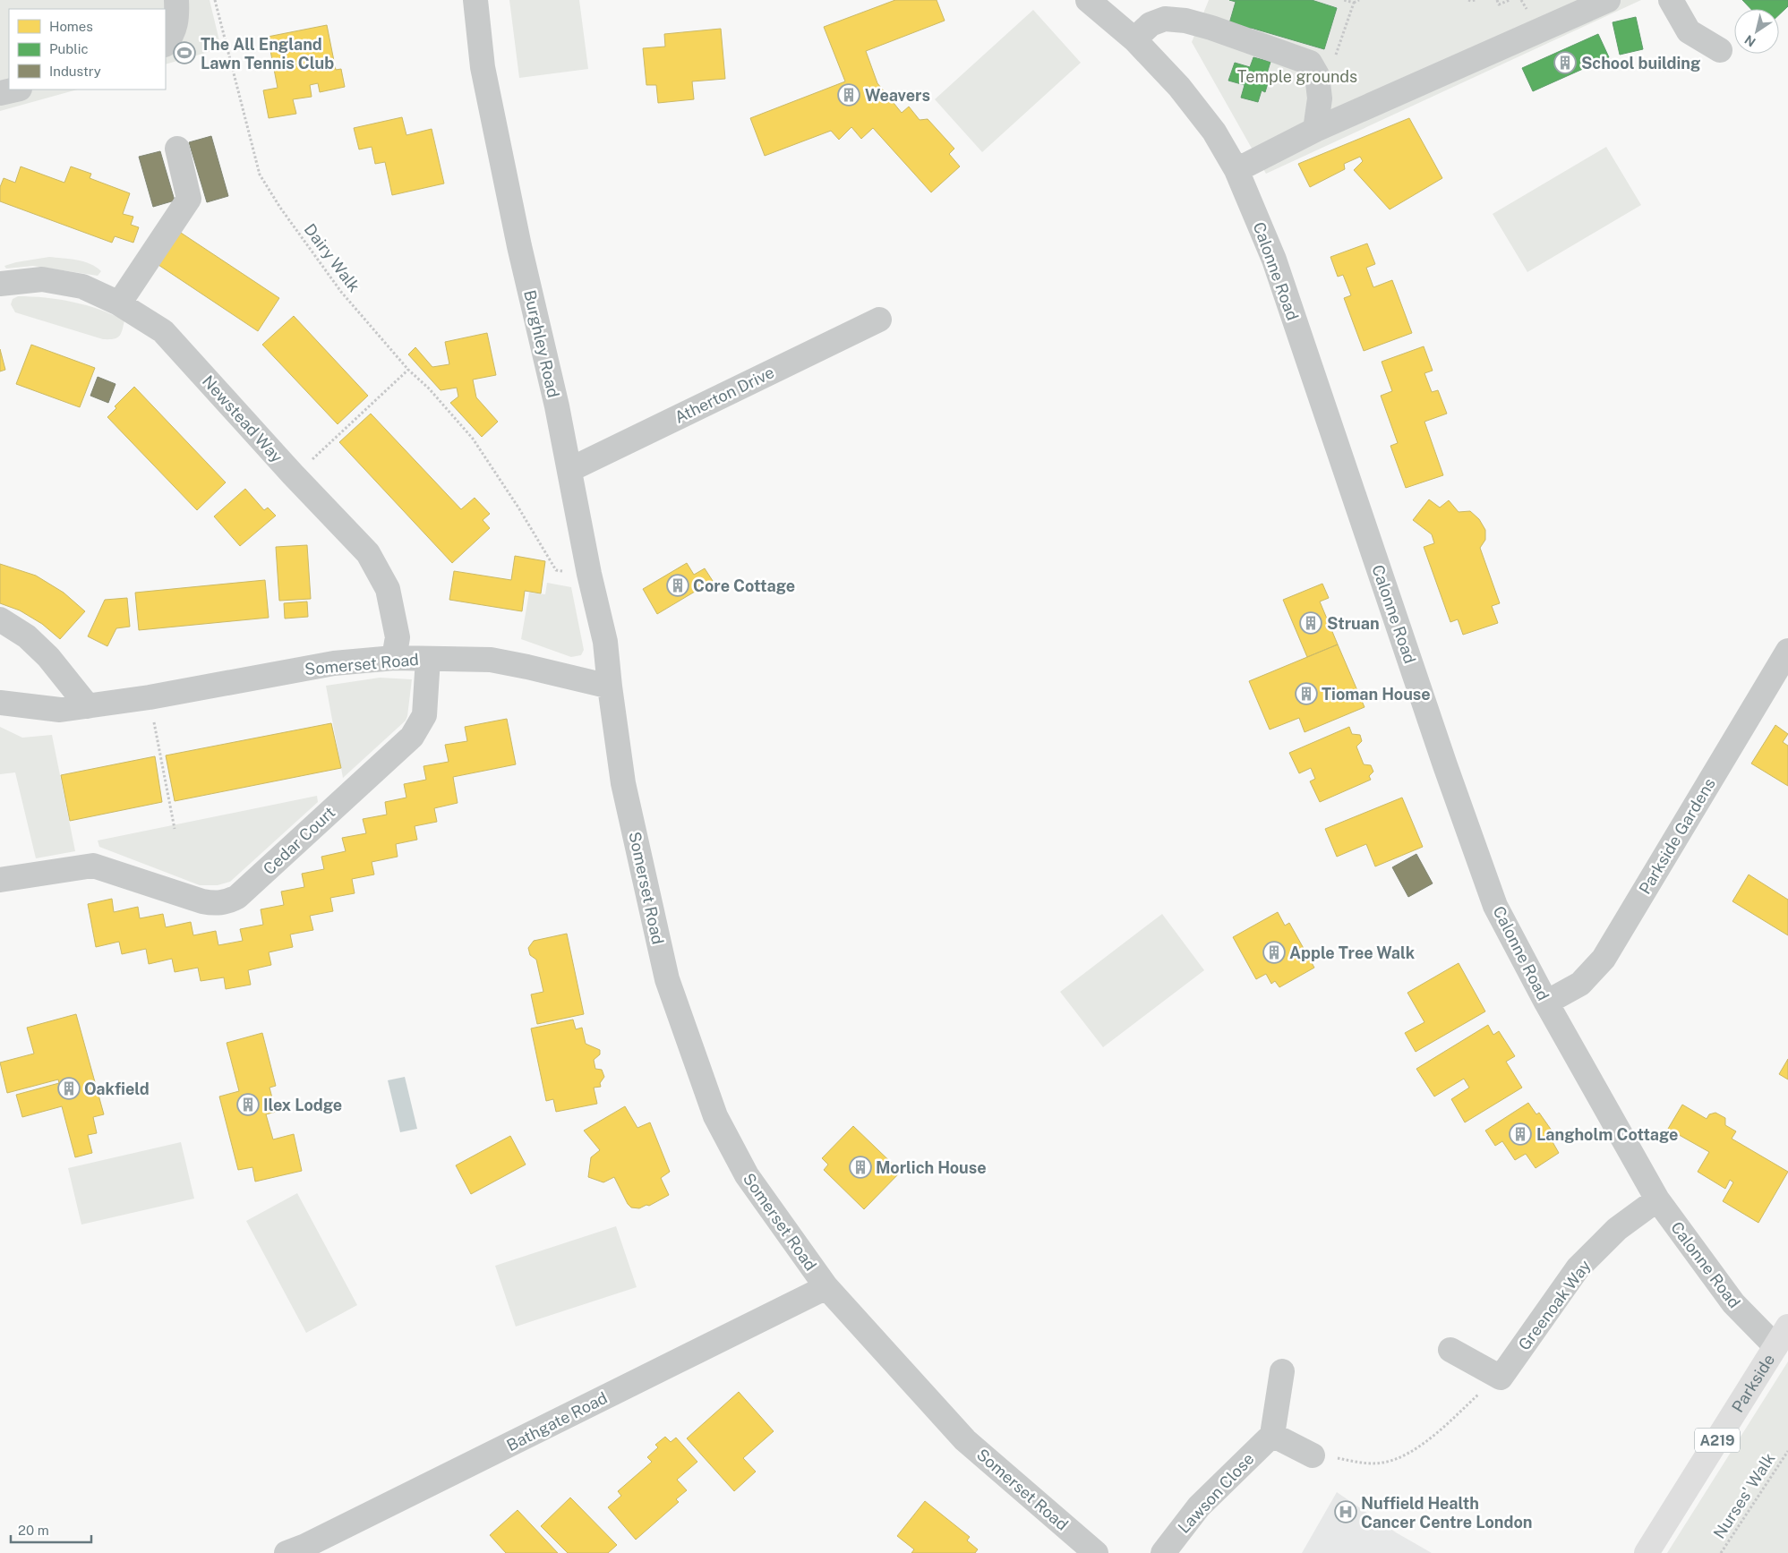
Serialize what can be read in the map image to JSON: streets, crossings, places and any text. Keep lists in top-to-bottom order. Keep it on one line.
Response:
{"streets":{"main road":["Parkside","A219"],"street":["Calonne Road","Burghley Road","Atherton Drive","Newstead Way","Somerset Road","Parkside Gardens","Cedar Court","Greenoak Way","Bathgate Road","Lawson Close"],"path":["Dairy Walk","Nurses' Walk"]},"crossings":[["Dairy Walk","Burghley Road"],["Calonne Road","Parkside Gardens"],["Calonne Road","Greenoak Way"],["Calonne Road","Parkside"],["Burghley Road","Atherton Drive"],["Burghley Road","Somerset Road"],["Newstead Way","Somerset Road"],["Somerset Road","Cedar Court"],["Somerset Road","Bathgate Road"]],"parks":["Temple grounds"],"places":{"sports":["The All England Lawn Tennis Club"],"building":["School building","Weavers","Core Cottage","Struan","Tioman House","Apple Tree Walk","Oakfield","Ilex Lodge","Langholm Cottage","Morlich House"],"hospital":["Nuffield Health Cancer Centre London"]},"legend":["Homes","Public","Industry"],"scale_bar":"20 m","north":"bottom left"}
